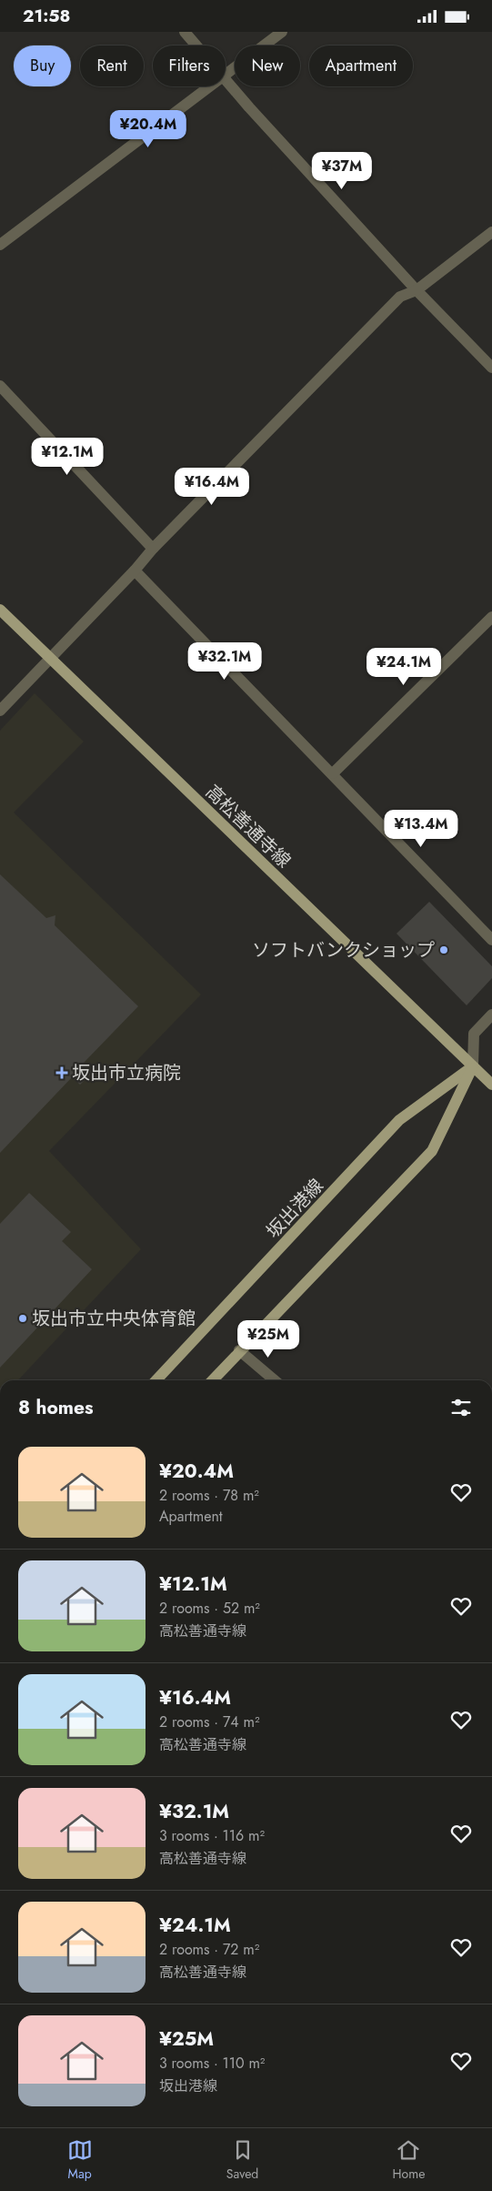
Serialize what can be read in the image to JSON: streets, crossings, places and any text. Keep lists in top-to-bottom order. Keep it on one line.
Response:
{"streets":{"main road":["高松善通寺線","坂出港線"]},"crossings":[["高松善通寺線","坂出港線"]],"places":{"other":["ソフトバンクショップ","坂出市立中央体育館"],"health":["坂出市立病院"]},"page":{"status":"21:58","chip":["Buy","Rent","Filters","New","Apartment"],"price":["¥20.4M","¥37M","¥12.1M","¥16.4M","¥32.1M","¥24.1M","¥13.4M","¥25M"],"heading":"8 homes","list":[{"name":"¥20.4M","note":"2 rooms · 78 m² · Apartment"},{"name":"¥12.1M","note":"2 rooms · 52 m² · 高松善通寺線"},{"name":"¥16.4M","note":"2 rooms · 74 m² · 高松善通寺線"},{"name":"¥32.1M","note":"3 rooms · 116 m² · 高松善通寺線"},{"name":"¥24.1M","note":"2 rooms · 72 m² · 高松善通寺線"},{"name":"¥25M","note":"3 rooms · 110 m² · 坂出港線"}],"tabs":["Map","Saved","Home"]}}
